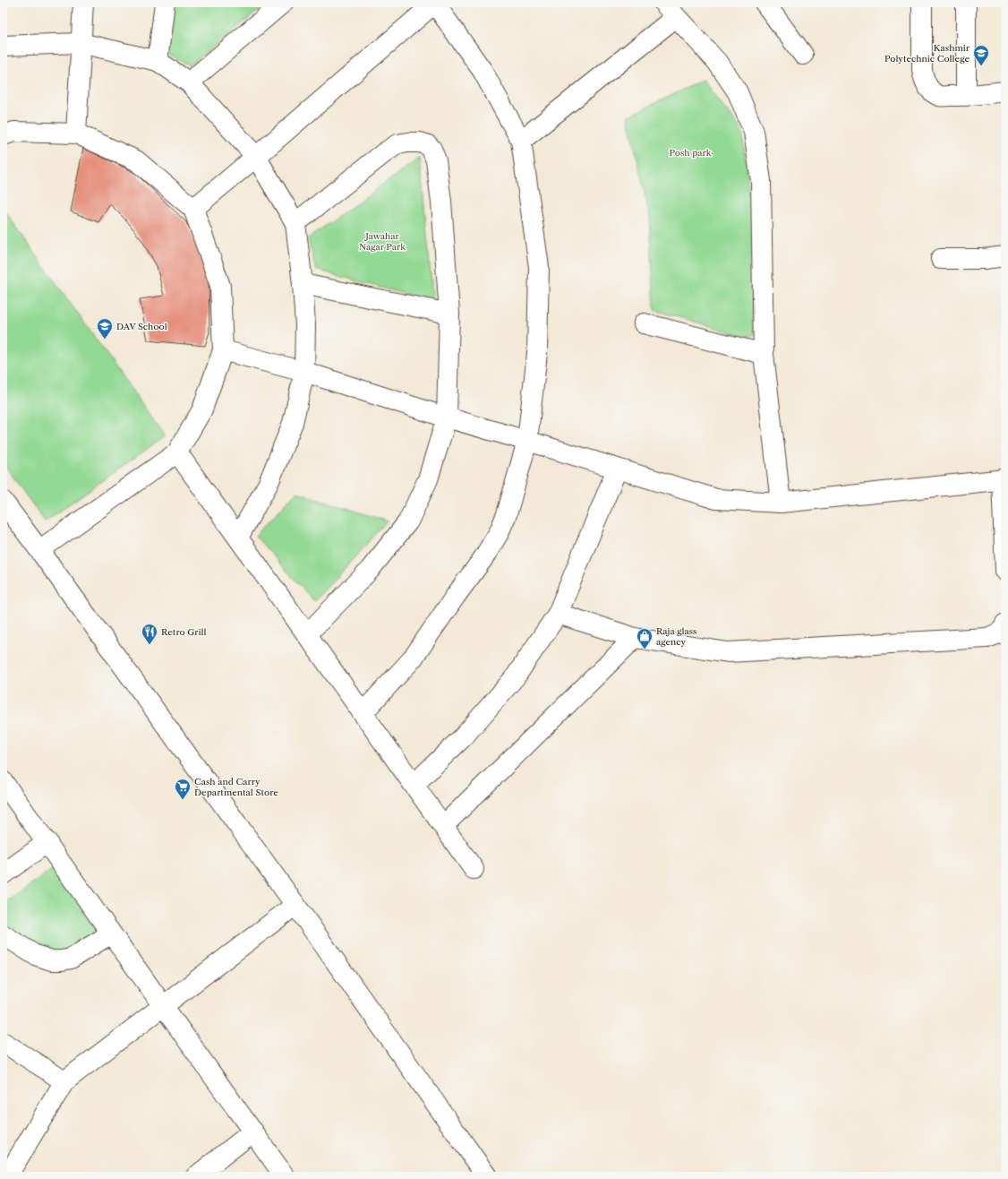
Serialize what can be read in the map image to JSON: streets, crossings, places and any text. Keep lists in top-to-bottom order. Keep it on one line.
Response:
{"parks":["Posh park","Jawahar Nagar Park"],"places":{"school or university":["Kashmir Polytechnic College","DAV School"],"restaurant":["Retro Grill"],"shop":["Raja glass agency"],"supermarket":["Cash and Carry Departmental Store"]}}
